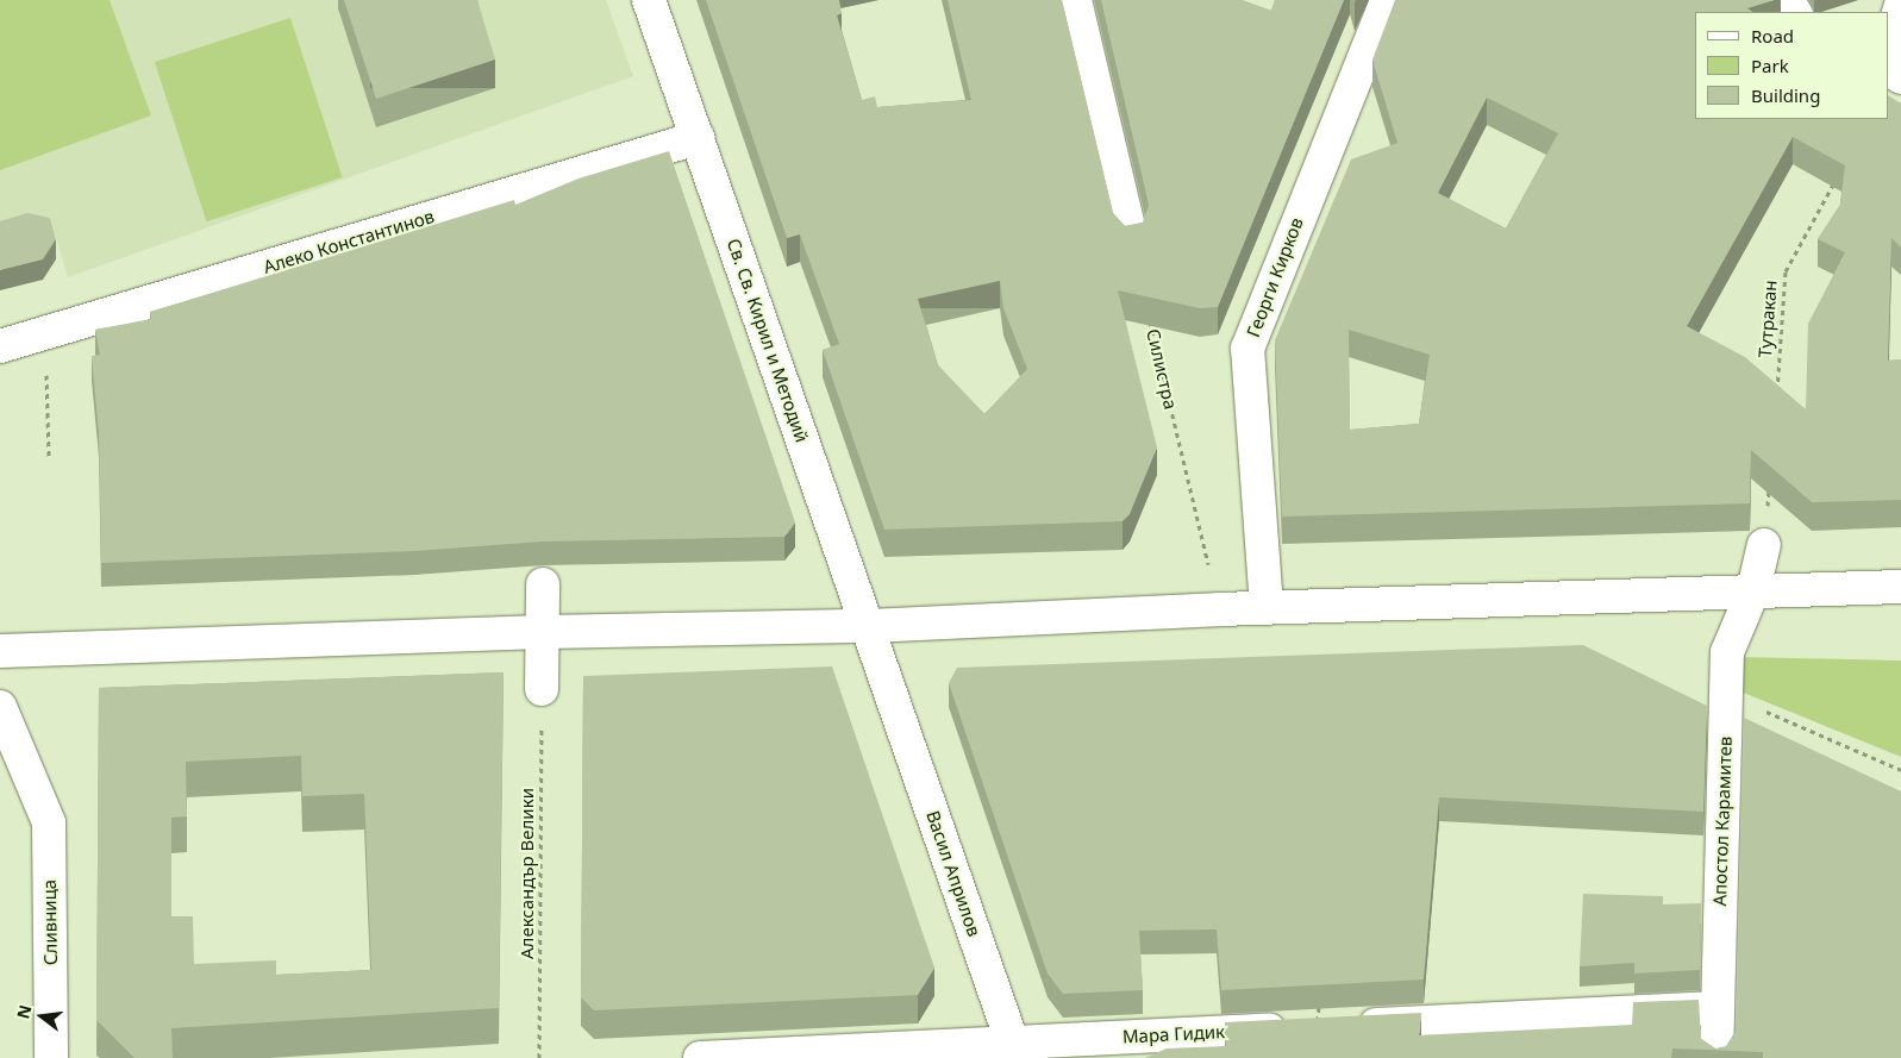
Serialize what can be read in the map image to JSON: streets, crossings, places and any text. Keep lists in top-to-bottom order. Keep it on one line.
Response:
{"streets":{"street":["Алеко Константинов","Георги Кирков","Св. Св. Кирил и Методий","Апостол Карамитев","Васил Априлов","Сливница","Мара Гидик"],"path":["Тутракан","Силистра","Александър Велики"]},"crossings":[["Алеко Константинов","Св. Св. Кирил и Методий"],["Св. Св. Кирил и Методий","Васил Априлов"],["Апостол Карамитев","Мара Гидик"],["Васил Априлов","Мара Гидик"]],"legend":["Road","Park","Building"],"north":"left"}
